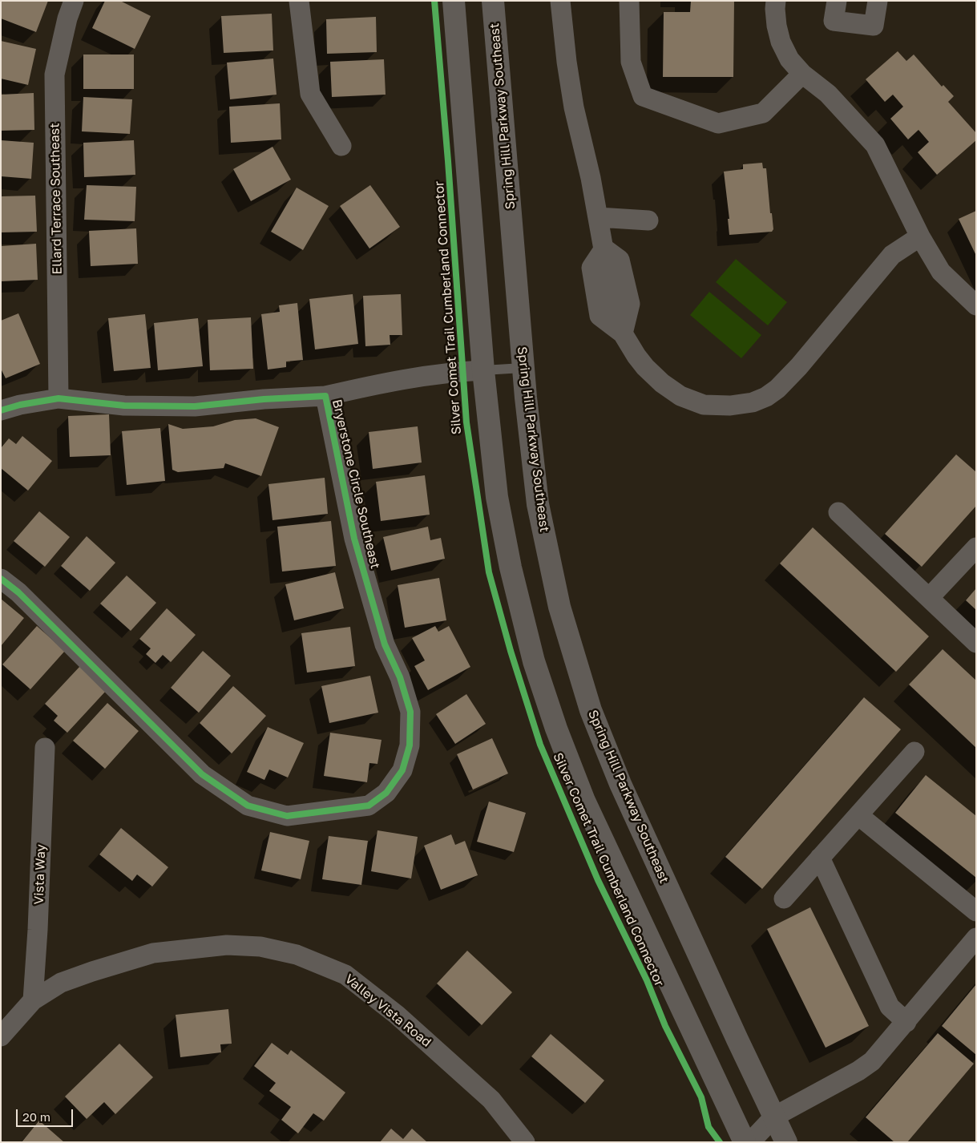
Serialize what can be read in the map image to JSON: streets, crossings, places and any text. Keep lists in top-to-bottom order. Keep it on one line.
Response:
{"streets":{"street":["Spring Hill Parkway Southeast","Ellard Terrace Southeast","Bryerstone Circle Southeast","Vista Way","Valley Vista Road"],"cycle path":["Silver Comet Trail Cumberland Connector"]},"crossings":[["Ellard Terrace Southeast","Bryerstone Circle Southeast"],["Vista Way","Valley Vista Road"]],"scale_bar":"20 m"}
